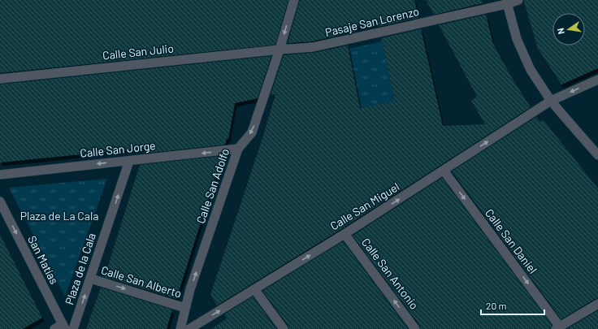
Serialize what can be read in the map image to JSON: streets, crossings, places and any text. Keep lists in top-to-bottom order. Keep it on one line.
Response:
{"streets":{"street":["Pasaje San Lorenzo","Calle San Julio","Calle San Jorge","Calle San Adolfo","Calle San Miguel","Calle San Daniel","San Matías","Plaza de la Cala","Calle San Antonio","Calle San Alberto"]},"crossings":[["Pasaje San Lorenzo","Calle San Julio"],["Pasaje San Lorenzo","Calle San Adolfo"],["Calle San Julio","Calle San Adolfo"],["Calle San Jorge","Calle San Adolfo"],["Calle San Jorge","Plaza de la Cala"],["Calle San Adolfo","Calle San Alberto"],["Calle San Miguel","Calle San Daniel"],["Calle San Miguel","Calle San Antonio"],["Plaza de la Cala","Calle San Alberto"]],"one_way":["Calle San Jorge","Calle San Daniel","San Matías","Plaza de la Cala","Calle San Antonio","Calle San Alberto"],"parks":["Plaza de La Cala"],"scale_bar":"20 m","north":"left"}
